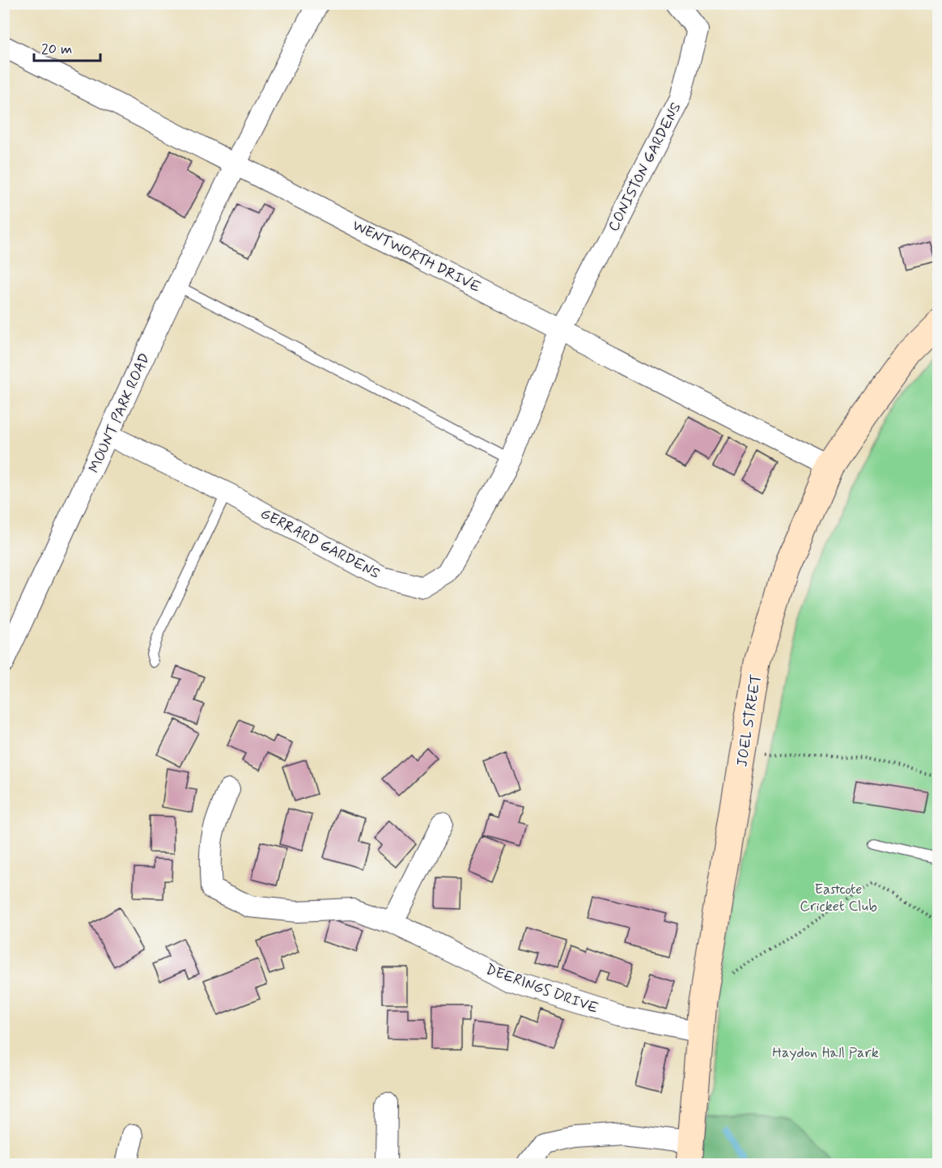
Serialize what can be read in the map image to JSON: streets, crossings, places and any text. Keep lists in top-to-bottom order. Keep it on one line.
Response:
{"streets":{"main road":["JOEL STREET"],"street":["CONISTON GARDENS","WENTWORTH DRIVE","MOUNT PARK ROAD","GERRARD GARDENS","DEERINGS DRIVE"]},"crossings":[["CONISTON GARDENS","WENTWORTH DRIVE"],["CONISTON GARDENS","GERRARD GARDENS"],["WENTWORTH DRIVE","MOUNT PARK ROAD"],["WENTWORTH DRIVE","GERRARD GARDENS"],["WENTWORTH DRIVE","JOEL STREET"],["MOUNT PARK ROAD","GERRARD GARDENS"],["JOEL STREET","DEERINGS DRIVE"]],"parks":["Eastcote Cricket Club","Haydon Hall Park"],"scale_bar":"20 m"}
